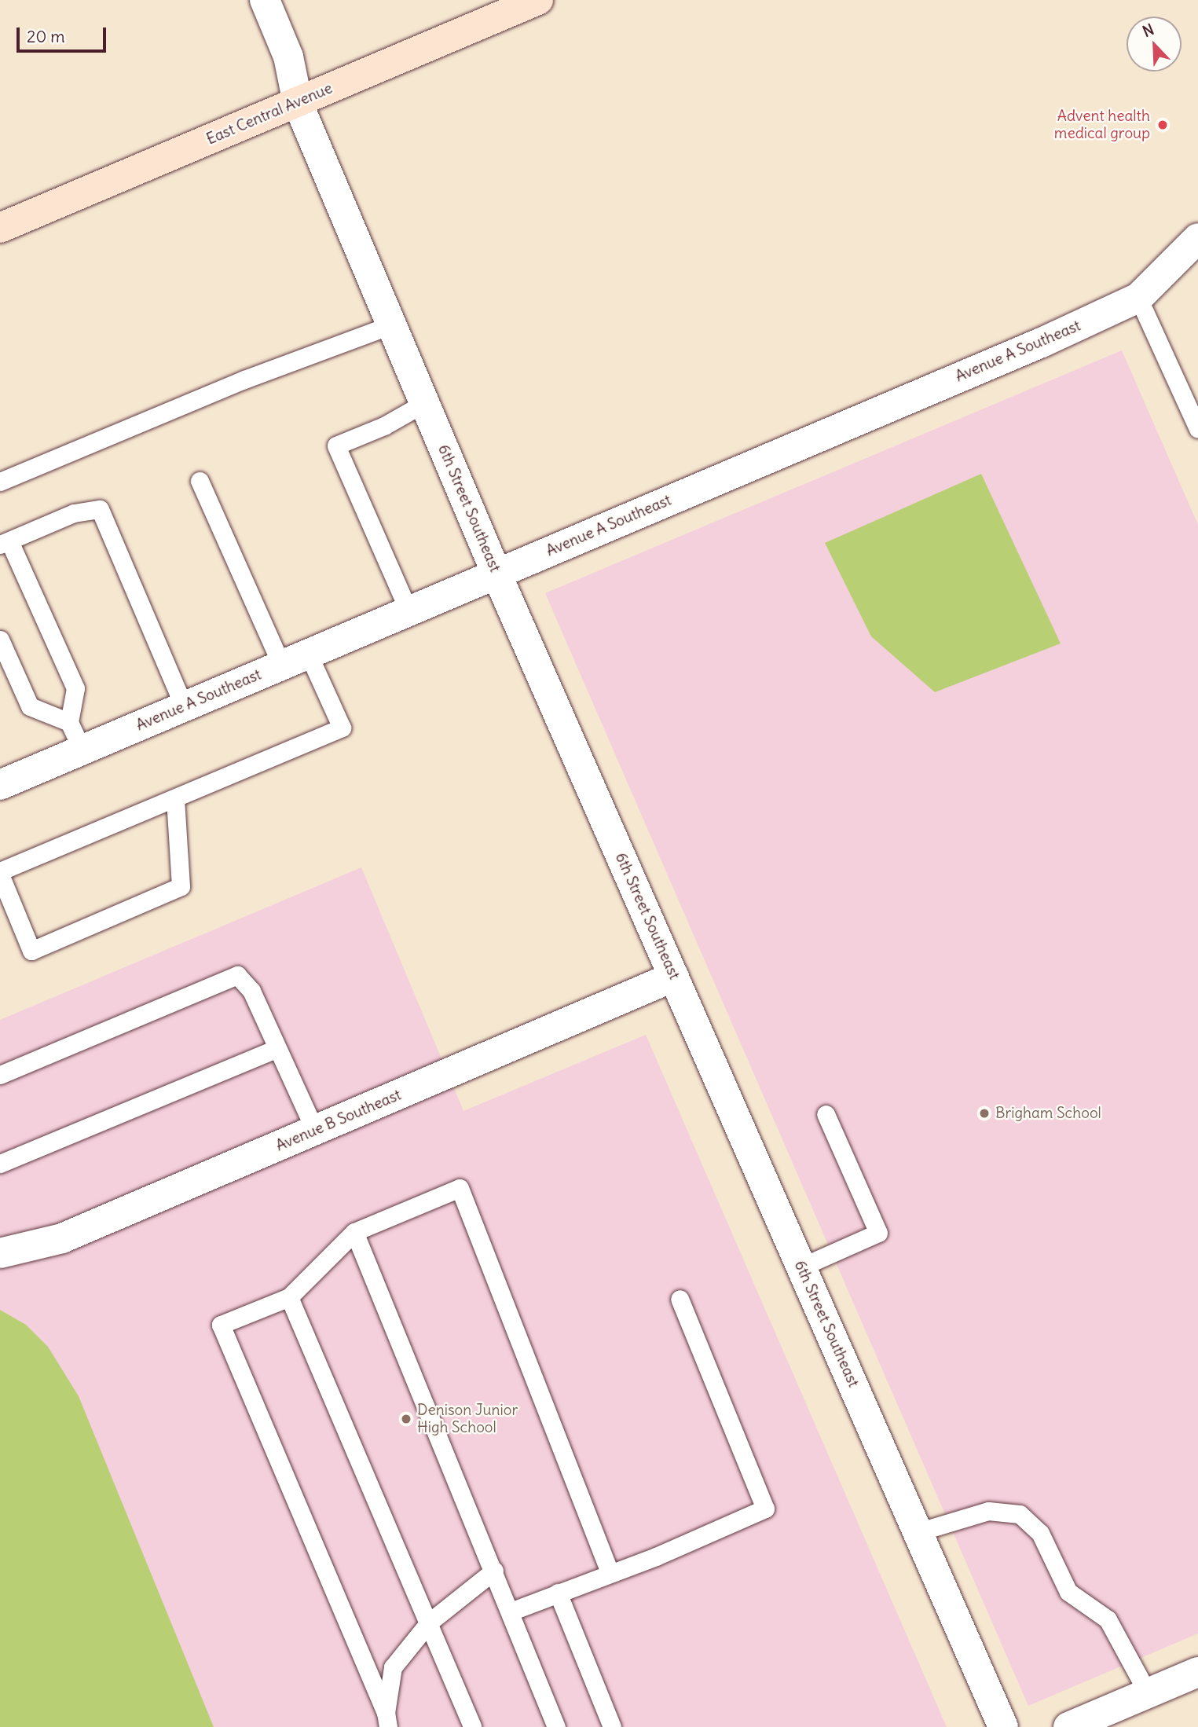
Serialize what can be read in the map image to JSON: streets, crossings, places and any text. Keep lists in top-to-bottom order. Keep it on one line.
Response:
{"streets":{"main road":["East Central Avenue"],"street":["Avenue A Southeast","6th Street Southeast","Avenue B Southeast"]},"crossings":[["East Central Avenue","6th Street Southeast"],["Avenue A Southeast","6th Street Southeast"],["6th Street Southeast","Avenue B Southeast"]],"places":["Advent health medical group","Brigham School","Denison Junior High School"],"scale_bar":"20 m","north":"top left"}
